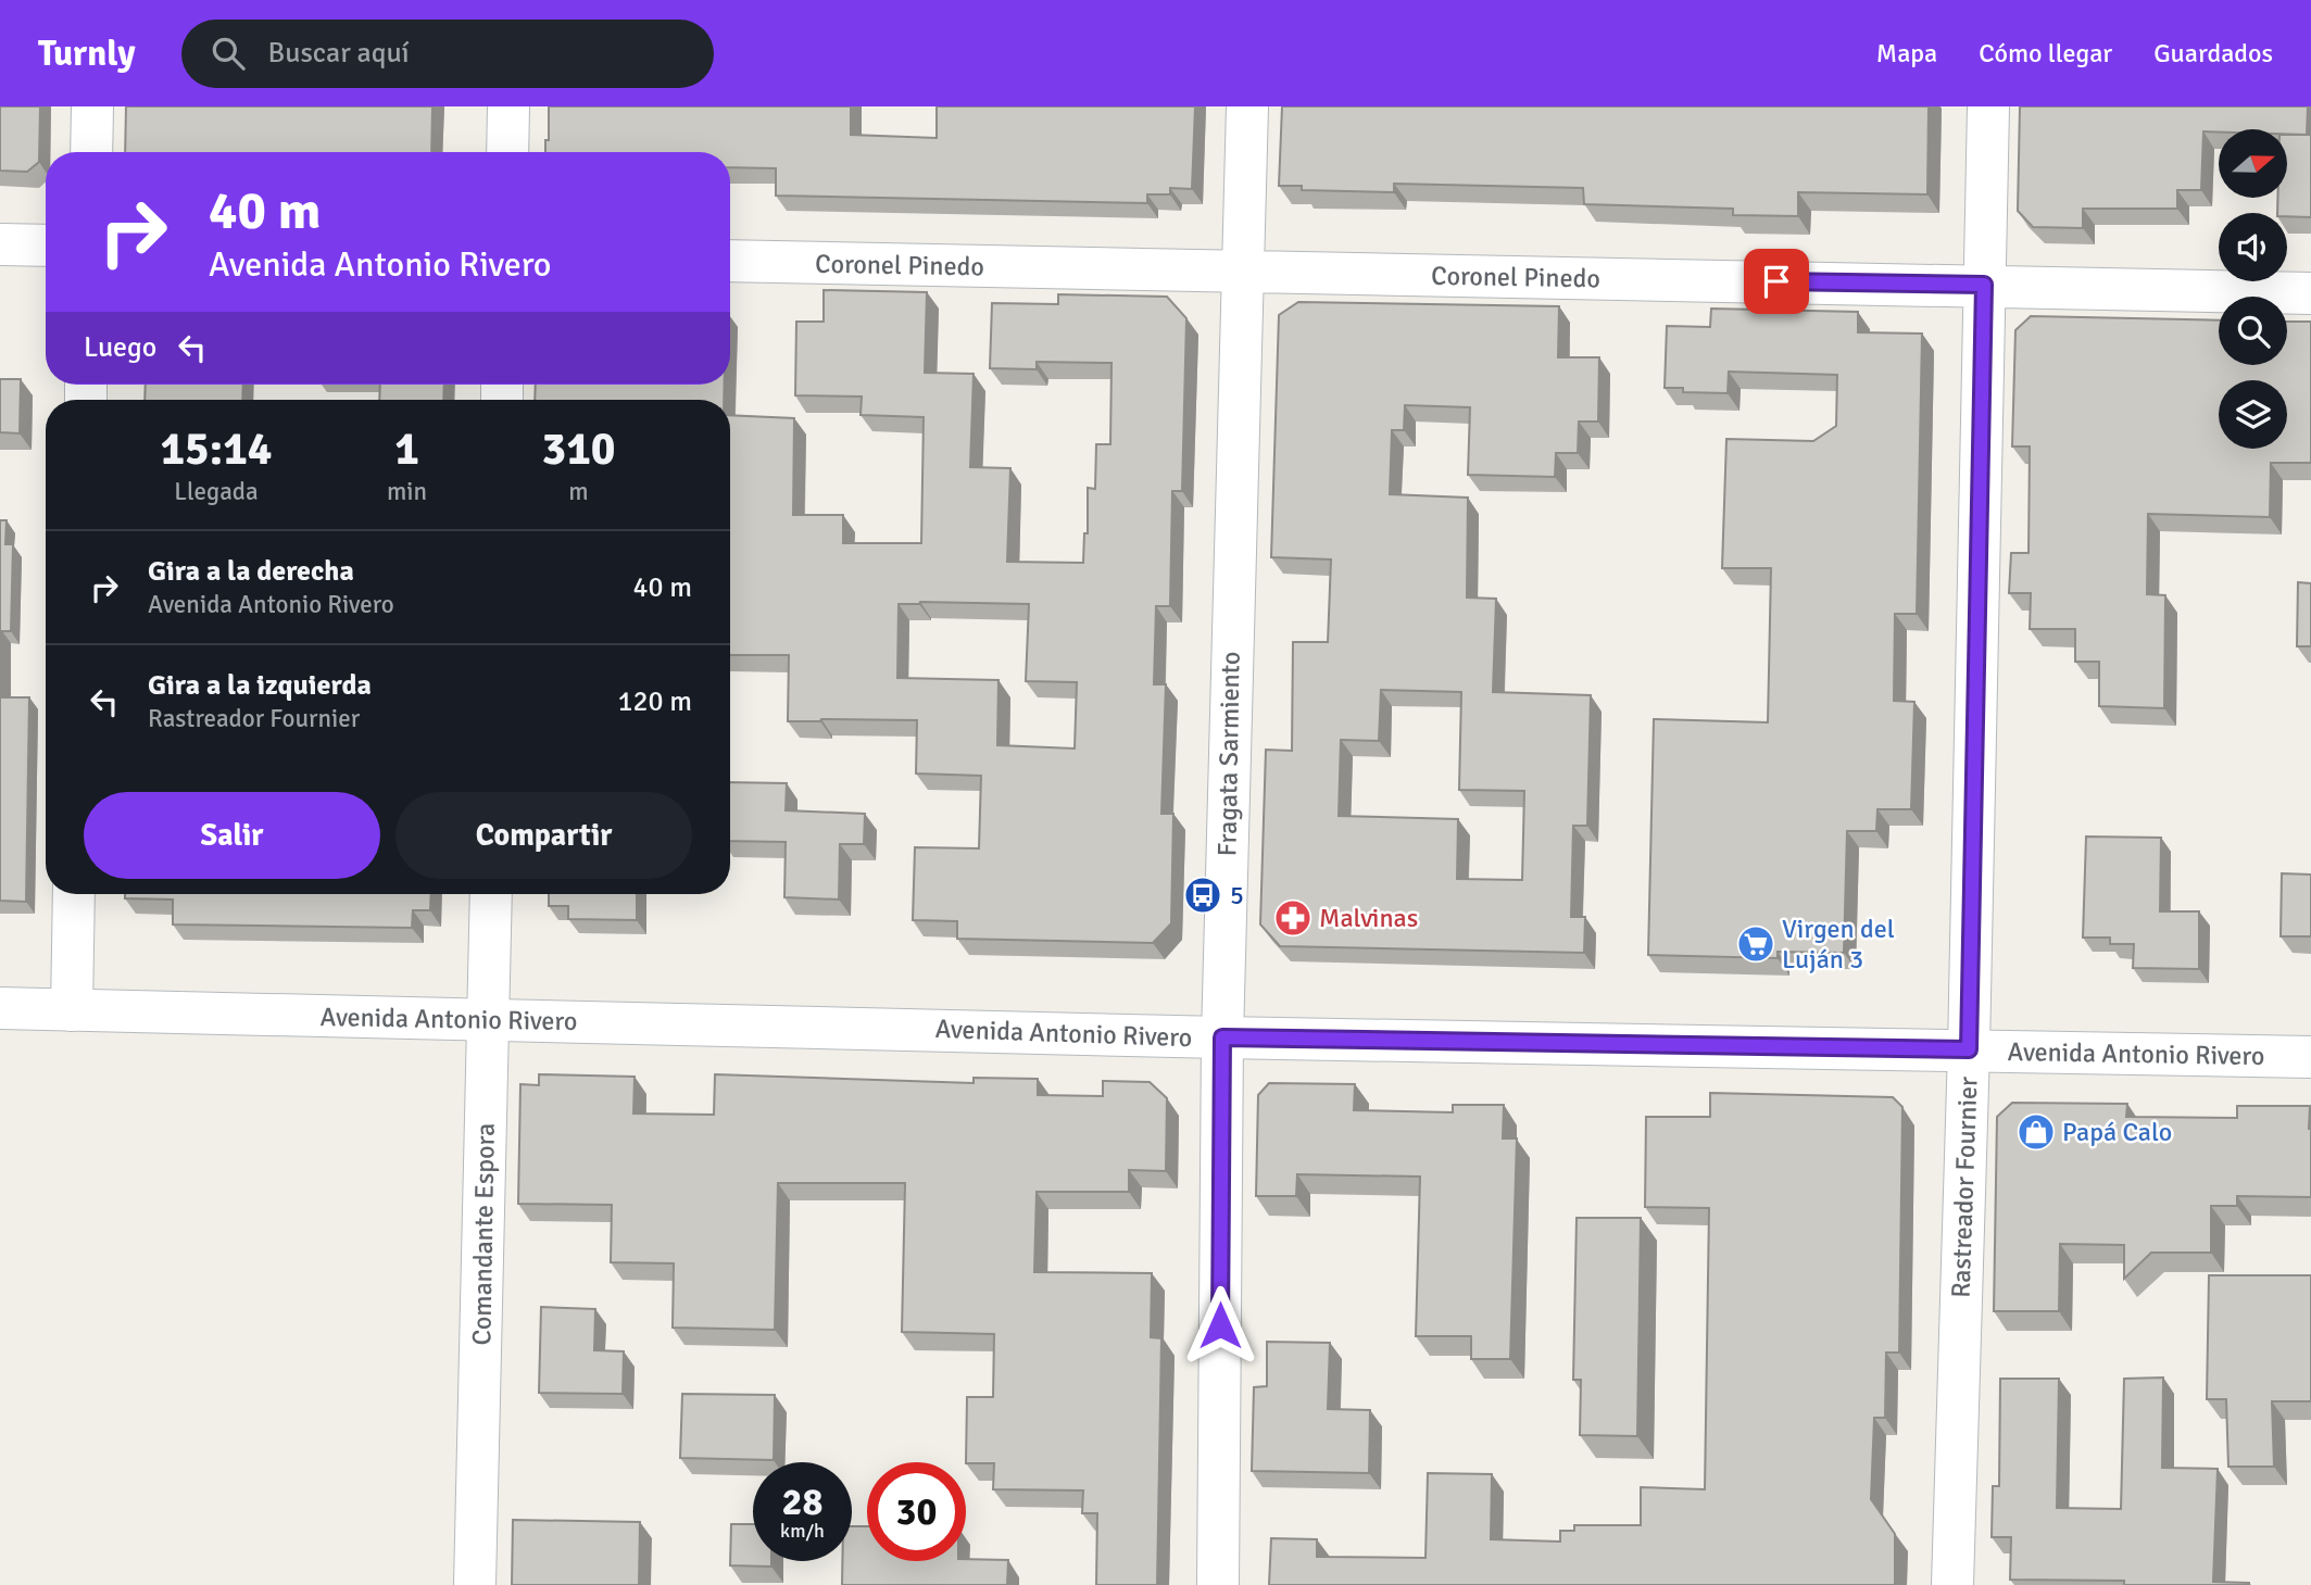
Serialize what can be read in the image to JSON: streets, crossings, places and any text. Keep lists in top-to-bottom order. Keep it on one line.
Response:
{"streets":{"street":["Coronel Pinedo","Fragata Sarmiento","Avenida Antonio Rivero","Rastreador Fournier","Comandante Espora"]},"crossings":[["Coronel Pinedo","Fragata Sarmiento"],["Coronel Pinedo","Rastreador Fournier"],["Fragata Sarmiento","Avenida Antonio Rivero"],["Avenida Antonio Rivero","Rastreador Fournier"],["Avenida Antonio Rivero","Comandante Espora"]],"places":{"bus stop":["5"],"pharmacy":["Malvinas"],"supermarket":["Virgen del Luján 3"],"shop":["Papá Calo"]},"north":"right","page":{"header":"Turnly","search":"Buscar aquí","nav":["Mapa","Cómo llegar","Guardados"],"turn":["40 m","Avenida Antonio Rivero"],"then":"Luego","eta":["15:14","Llegada","1","min","310","m"],"list":[{"name":"Gira a la derecha","note":"Avenida Antonio Rivero","value":"40 m"},{"name":"Gira a la izquierda","note":"Rastreador Fournier","value":"120 m"}],"buttons":["Salir","Compartir"],"speed":"28 km/h","limit":"30"}}
